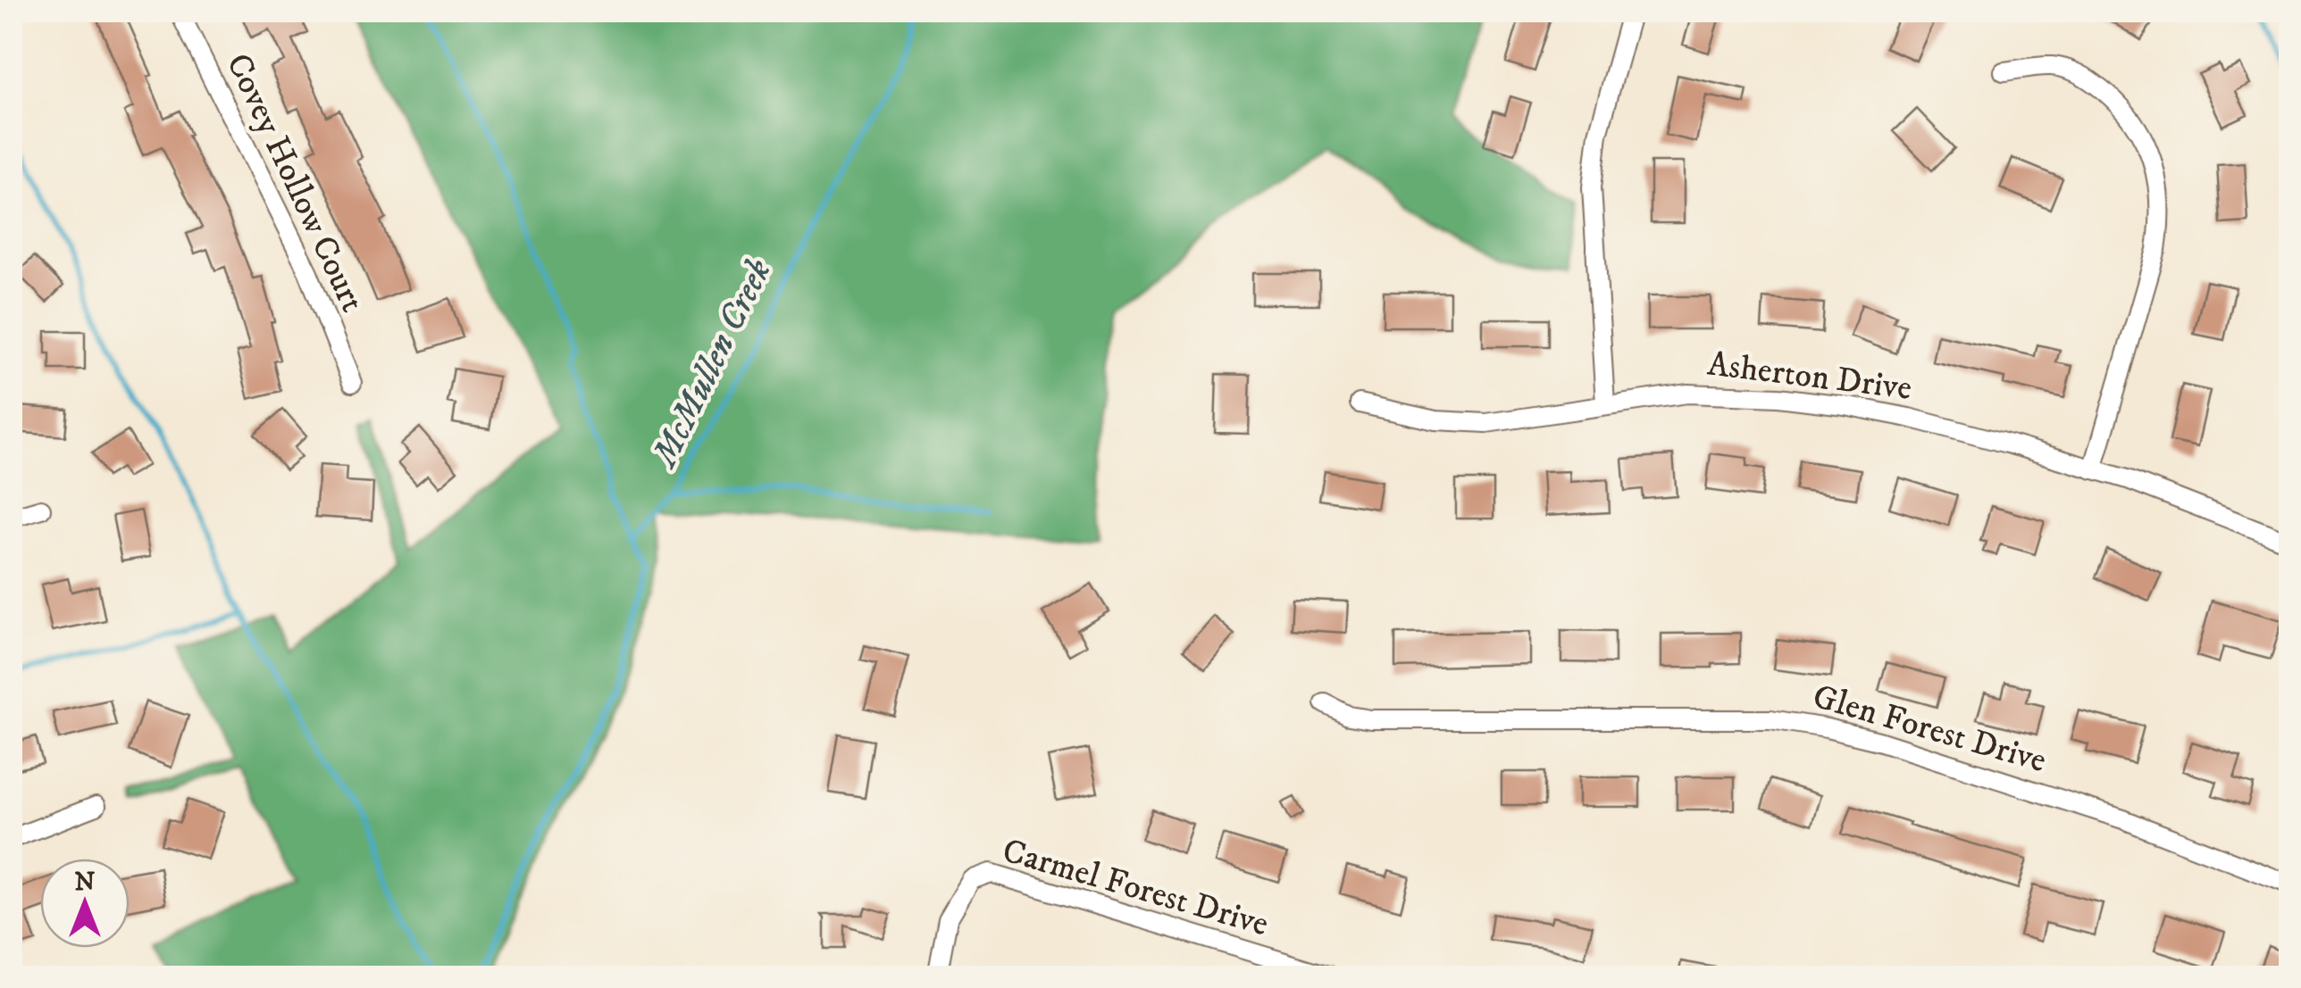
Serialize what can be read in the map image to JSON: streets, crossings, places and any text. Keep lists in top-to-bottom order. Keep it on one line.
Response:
{"streets":{"street":["Covey Hollow Court","Asherton Drive","Glen Forest Drive","Carmel Forest Drive"]},"water":["McMullen Creek"],"north":"top"}
